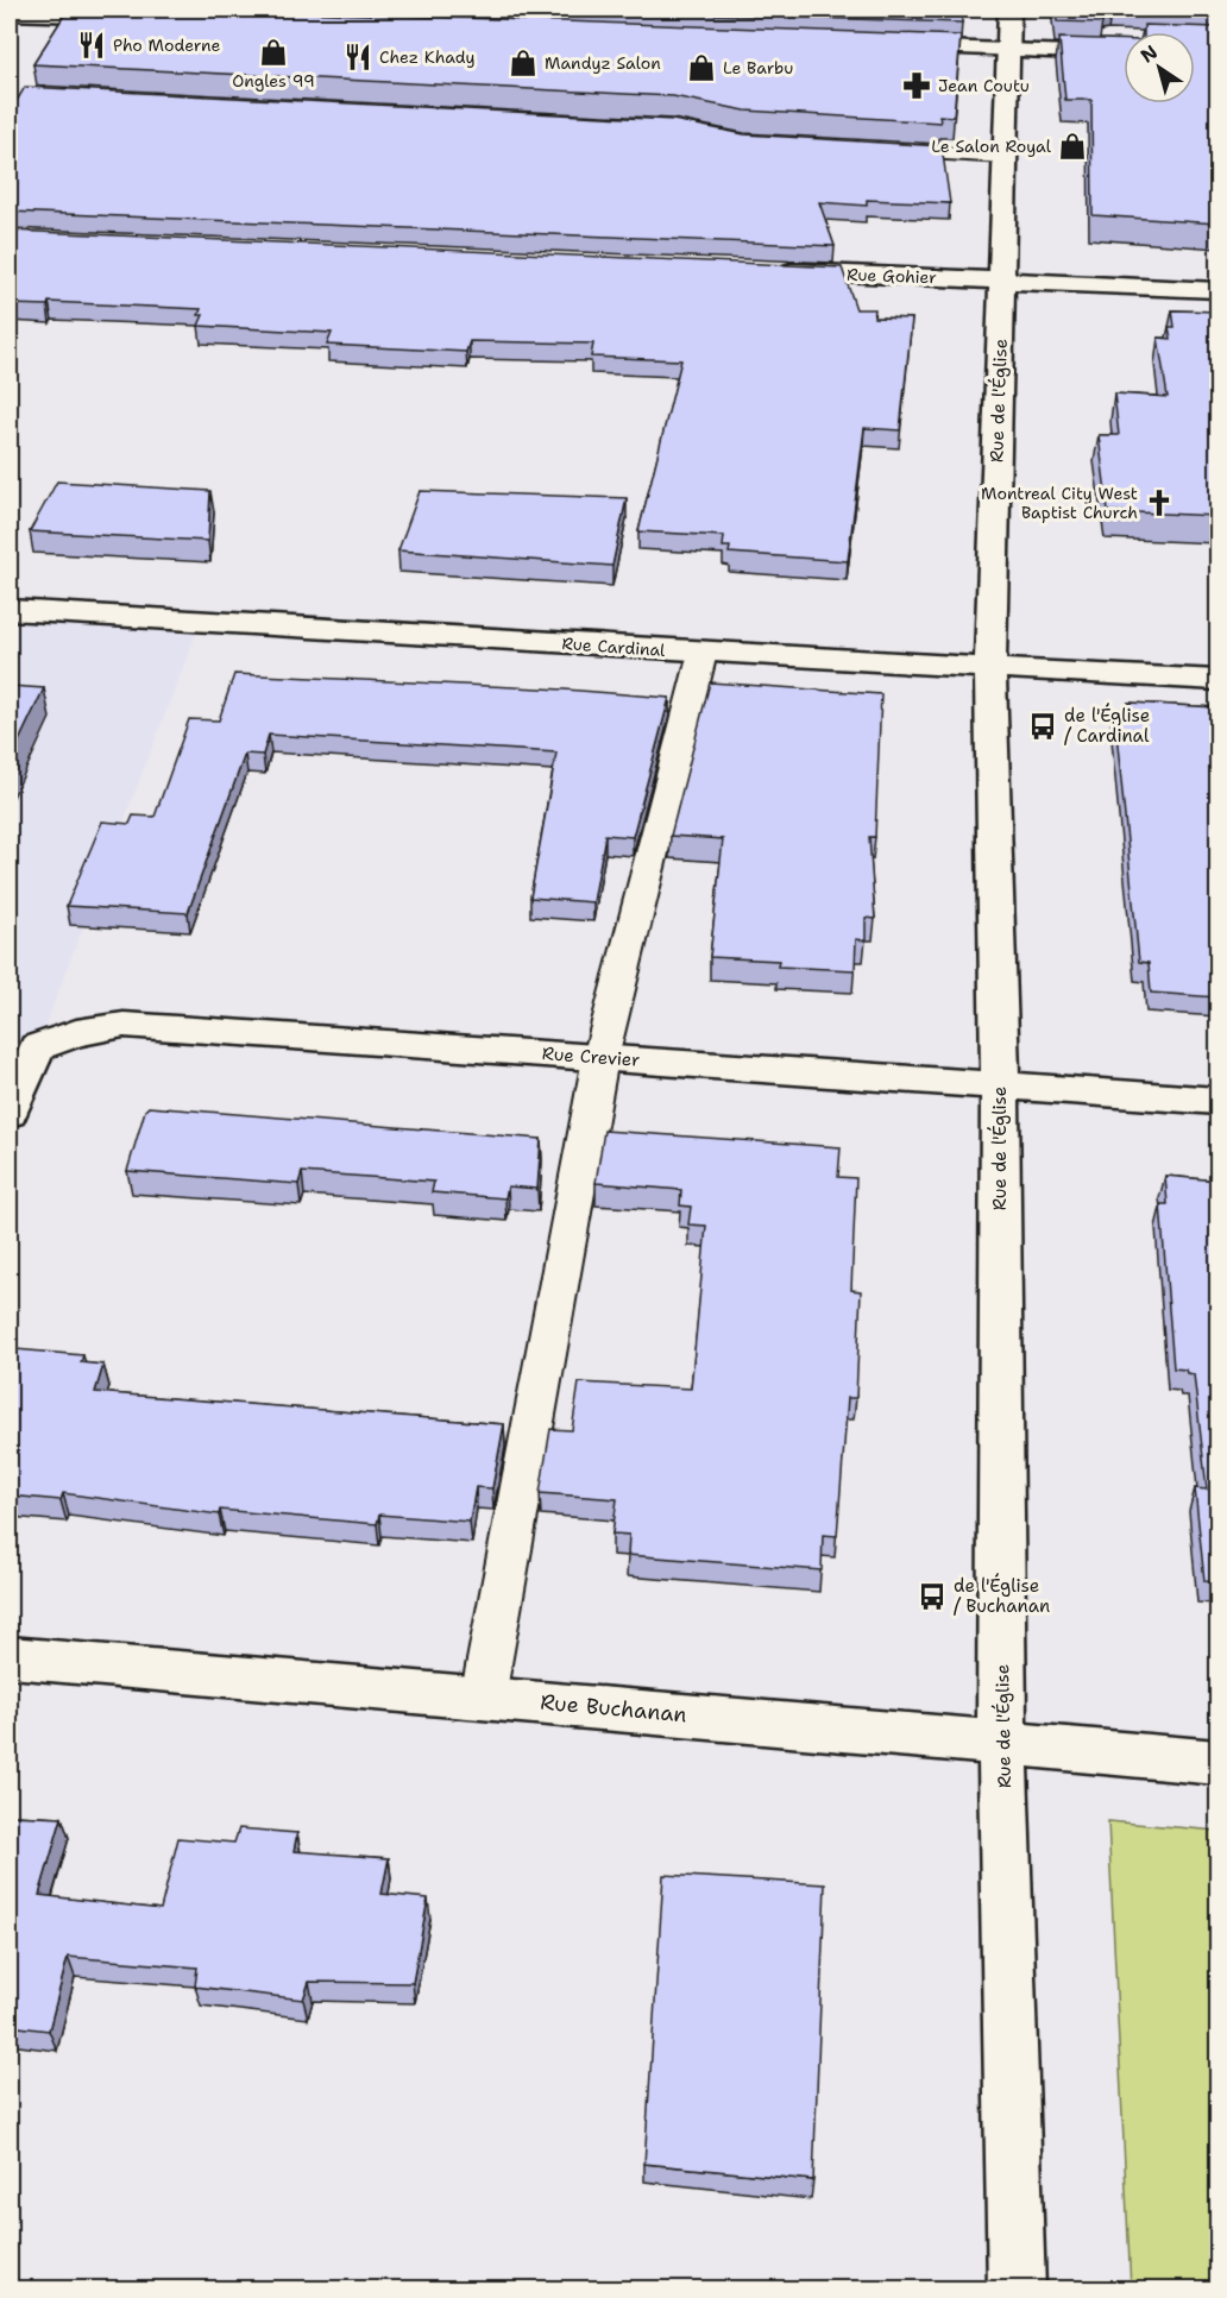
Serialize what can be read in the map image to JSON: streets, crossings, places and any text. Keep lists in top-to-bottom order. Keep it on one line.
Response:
{"streets":{"street":["Rue Gohier","Rue de l'Église","Rue Cardinal","Rue Crevier","Rue Buchanan"]},"crossings":[["Rue Gohier","Rue de l'Église"],["Rue de l'Église","Rue Cardinal"],["Rue de l'Église","Rue Crevier"],["Rue de l'Église","Rue Buchanan"]],"places":{"restaurant":["Pho Moderne","Chez Khady"],"shop":["Ongles 99","Mandyz Salon","Le Barbu","Le Salon Royal"],"pharmacy":["Jean Coutu"],"church":["Montreal City West Baptist Church"],"bus stop":["de l'Église / Cardinal","de l'Église / Buchanan"]},"north":"top left"}
